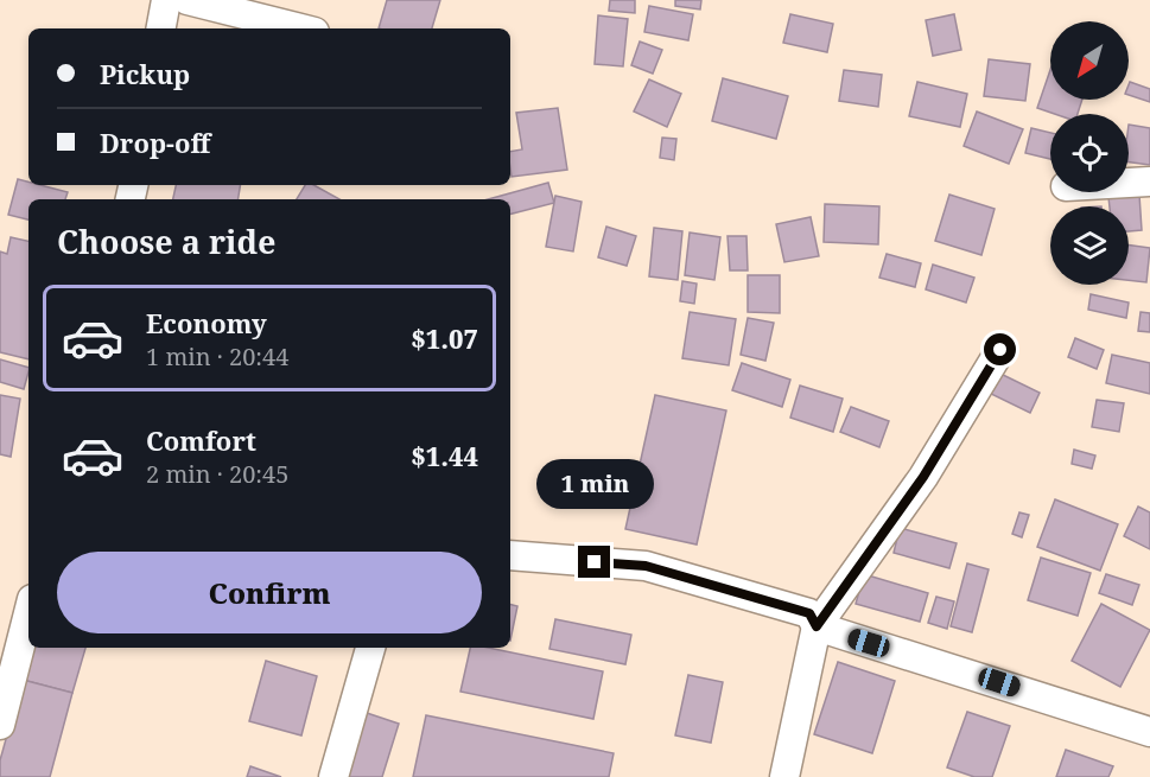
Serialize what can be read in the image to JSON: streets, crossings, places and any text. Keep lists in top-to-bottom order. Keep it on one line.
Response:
{"north":"bottom left","page":{"banner":["Pickup","Drop-off"],"heading":"Choose a ride","list":[{"name":"Economy","note":"1 min · 20:44","value":"$1.07"},{"name":"Comfort","note":"2 min · 20:45","value":"$1.44"}],"bubble":"1 min","buttons":"Confirm"}}
